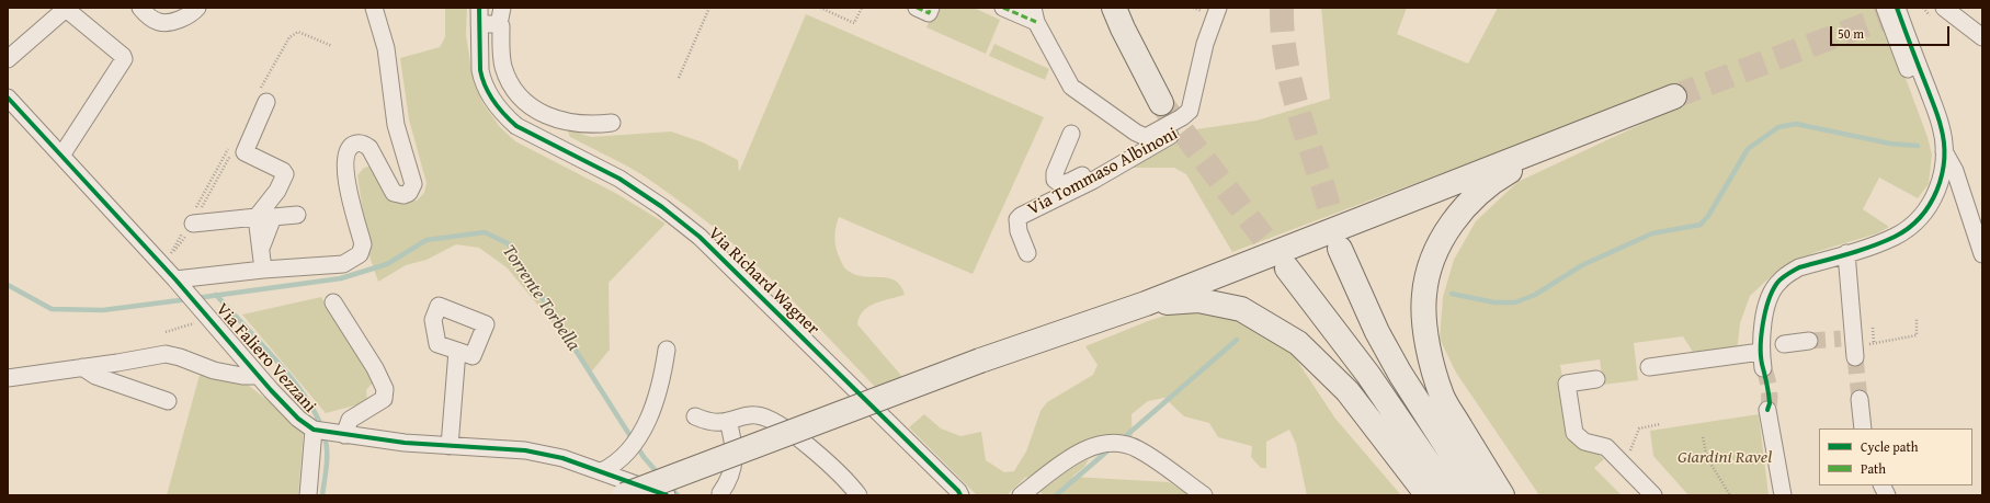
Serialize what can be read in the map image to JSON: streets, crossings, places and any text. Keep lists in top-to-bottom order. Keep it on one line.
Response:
{"streets":{"street":["Via Tommaso Albinoni","Via Richard Wagner","Via Faliero Vezzani"]},"water":["Torrente Torbella"],"parks":["Giardini Ravel"],"legend":["Cycle path","Path"],"scale_bar":"50 m"}
